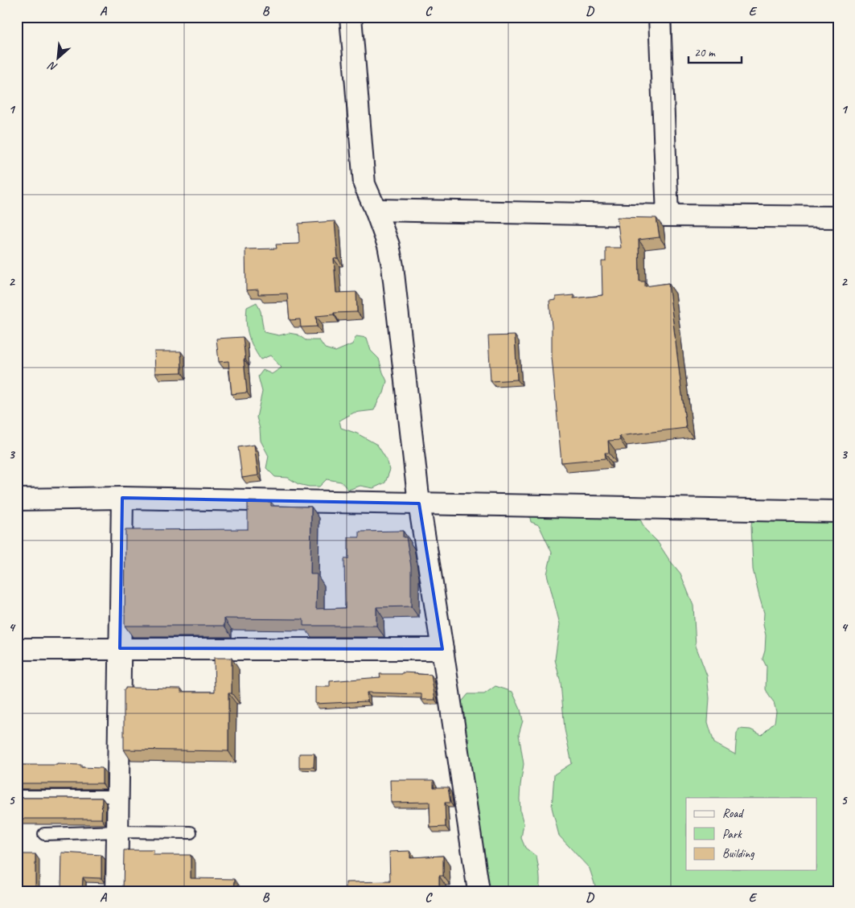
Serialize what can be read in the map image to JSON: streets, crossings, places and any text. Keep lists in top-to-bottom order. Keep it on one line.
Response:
{"legend":["Road","Park","Building"],"scale_bar":"20 m","north":"bottom left","grid":{"columns":["A","B","C","D","E"],"rows":["1","2","3","4","5"]}}
